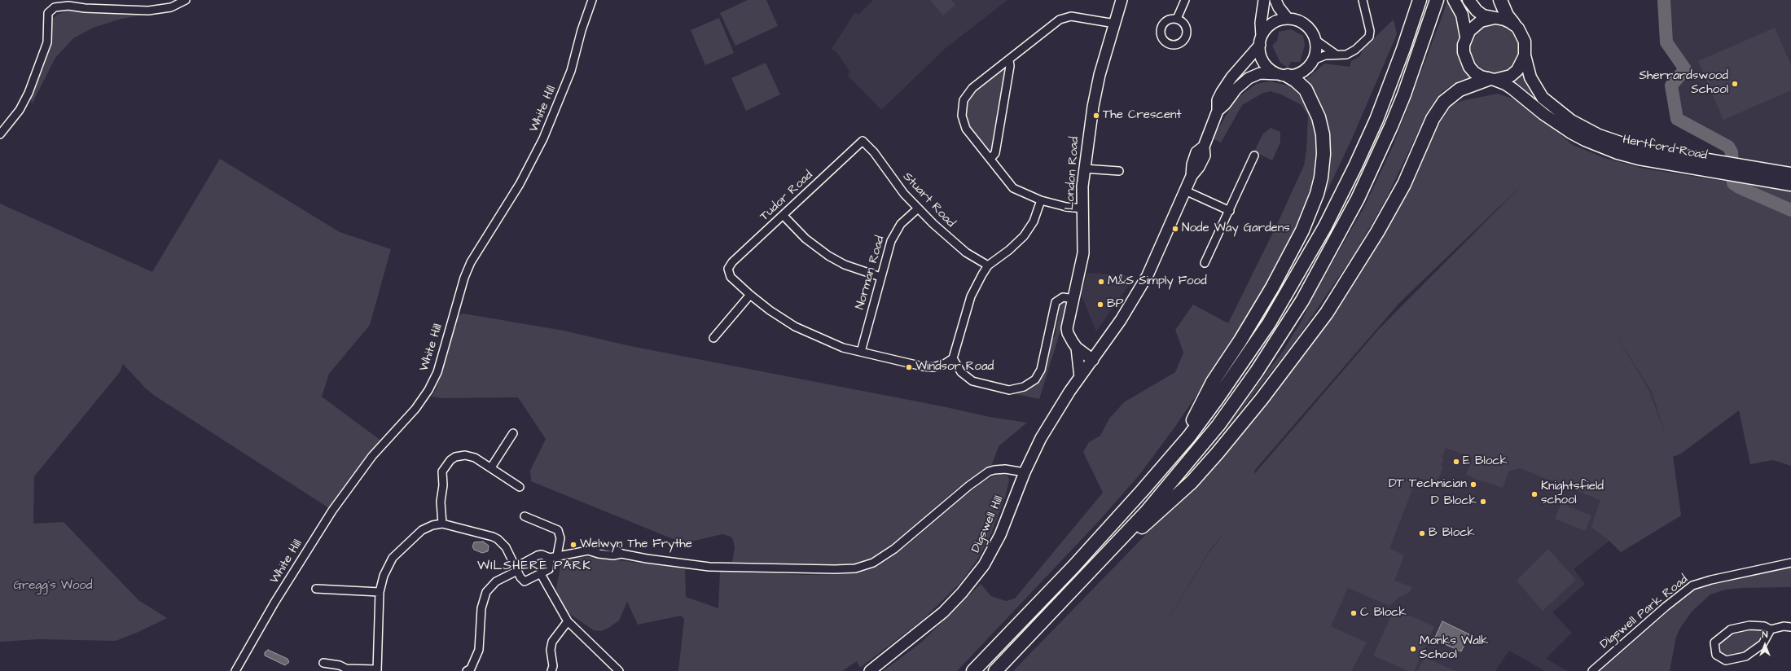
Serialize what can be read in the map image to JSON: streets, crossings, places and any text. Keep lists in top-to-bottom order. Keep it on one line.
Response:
{"streets":{"main road":["Hertford Road","London Road","Digswell Hill"],"street":["White Hill","Tudor Road","Stuart Road","Norman Road","Digswell Park Road"]},"crossings":[["London Road","Digswell Hill"],["Tudor Road","Stuart Road"],["Stuart Road","Norman Road"]],"districts":["WILSHERE PARK"],"parks":["Gregg's Wood"],"places":["Sherrardswood School","The Crescent","Node Way Gardens","M&S Simply Food","BP","Windsor Road","E Block","DT Technician","Knightsfield school","D Block","B Block","Welwyn The Frythe","C Block","Monks Walk School"],"north":"top"}
